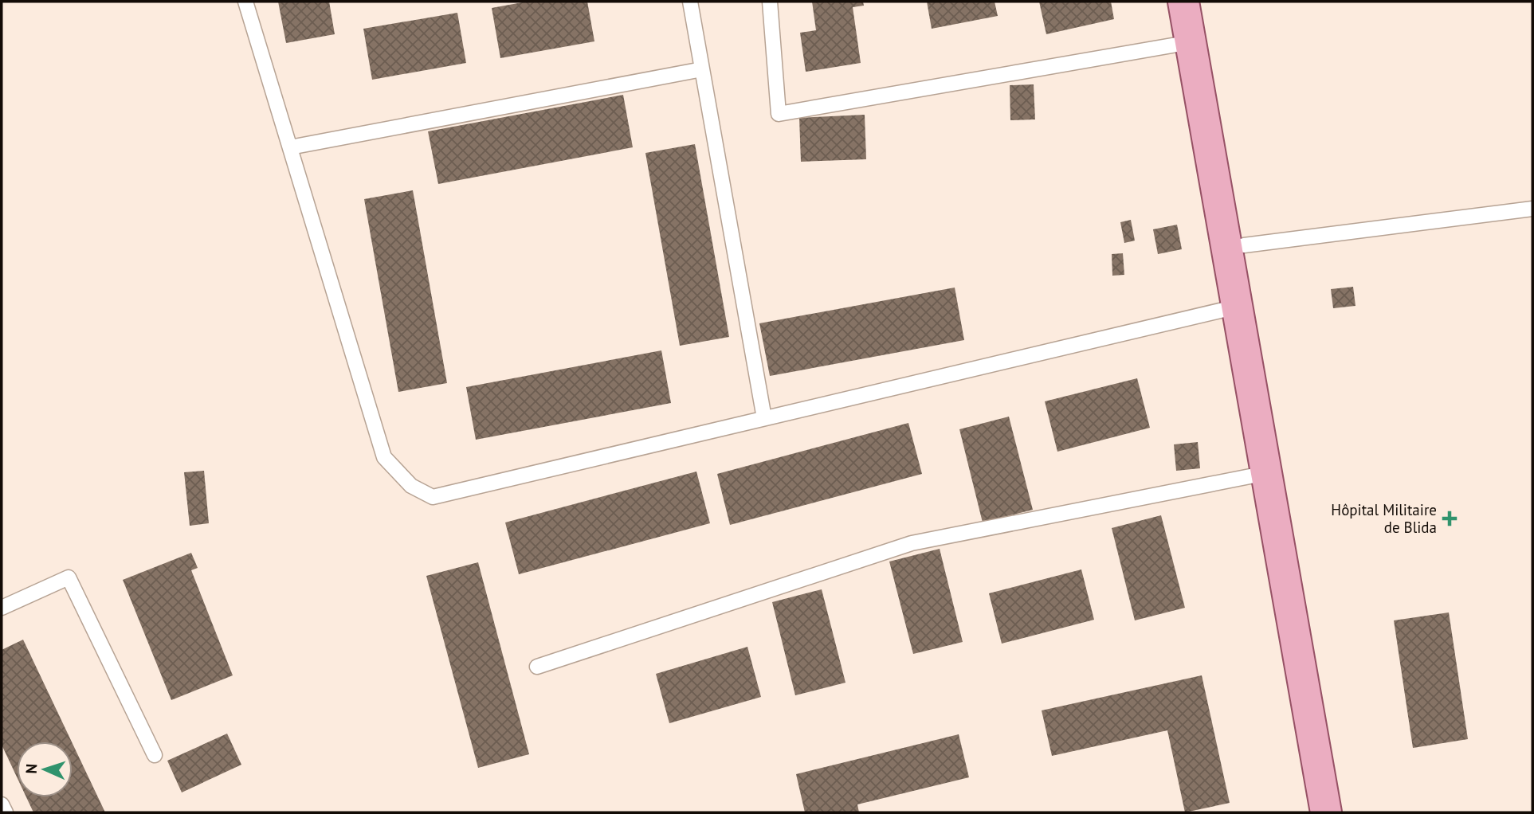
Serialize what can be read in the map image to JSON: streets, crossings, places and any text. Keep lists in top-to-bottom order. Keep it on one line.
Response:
{"places":{"health":["Hôpital Militaire de Blida"]},"north":"left"}
